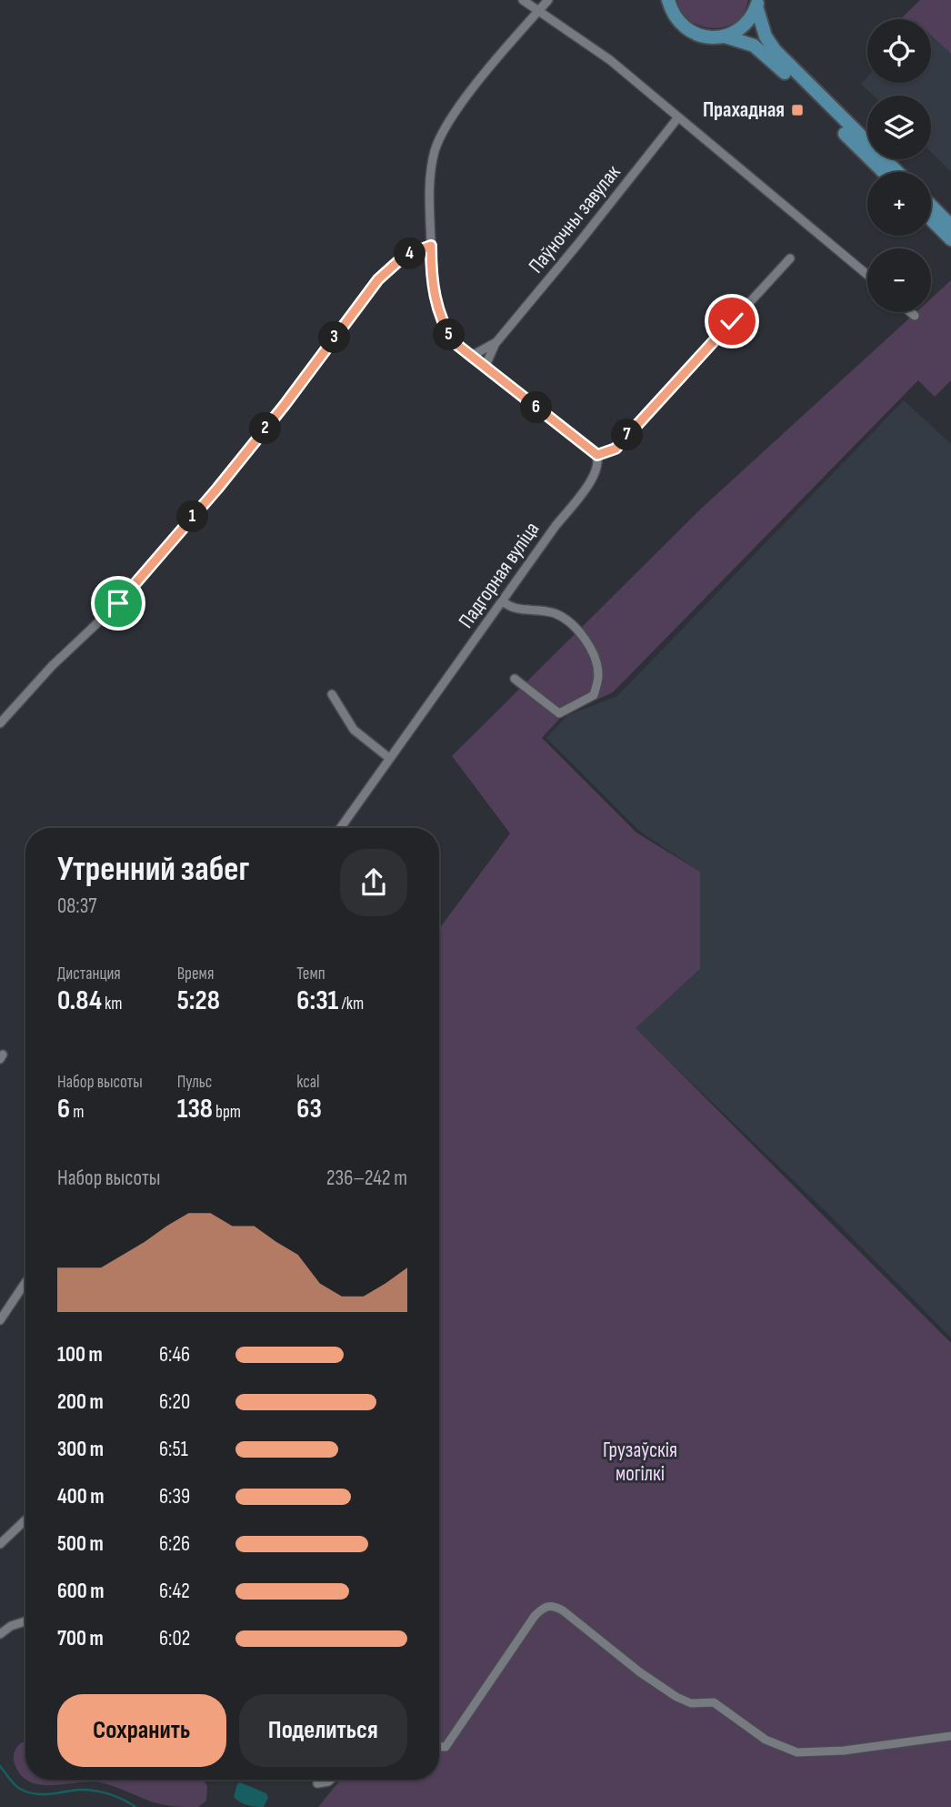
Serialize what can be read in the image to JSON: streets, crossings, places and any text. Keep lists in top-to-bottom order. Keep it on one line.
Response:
{"streets":{"street":["Паўночны завулак","Падгорная вуліца"]},"parks":["Грузаўскія могілкі"],"places":{"transit":["Прахадная"]},"page":{"map_buttons":["+","−"],"pins":["4","5","3","6","2","7","1"],"heading":["Утренний забег","08:37"],"stats":[["Дистанция","0.84 km"],["Время","5:28"],["Темп","6:31 /km"],["Набор высоты","6 m"],["Пульс","138 bpm"],["kcal","63"]],"chart":["Набор высоты","236–242 m"],"list":[{"name":"100 m","note":"6:46"},{"name":"200 m","note":"6:20"},{"name":"300 m","note":"6:51"},{"name":"400 m","note":"6:39"},{"name":"500 m","note":"6:26"},{"name":"600 m","note":"6:42"},{"name":"700 m","note":"6:02"}],"buttons":["Сохранить","Поделиться"]}}
